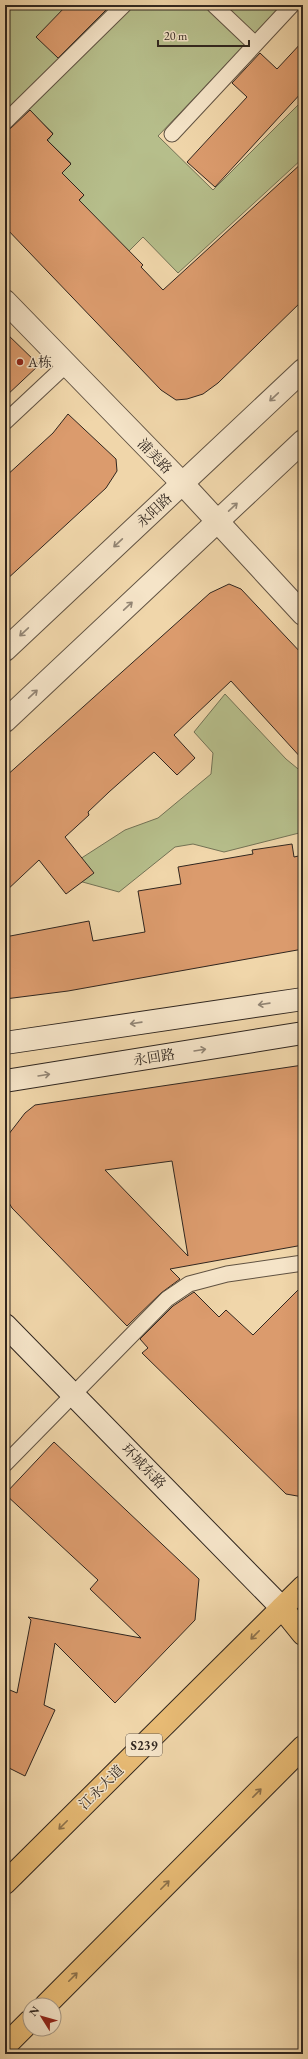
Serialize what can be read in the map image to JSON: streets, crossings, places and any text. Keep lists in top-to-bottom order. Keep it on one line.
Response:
{"streets":{"main road":["S239","江永大道"],"street":["浦美路","永阳路","永回路","环城东路"]},"crossings":[["浦美路","永阳路"],["环城东路","江永大道"]],"places":["A栋"],"scale_bar":"20 m","north":"top left"}
